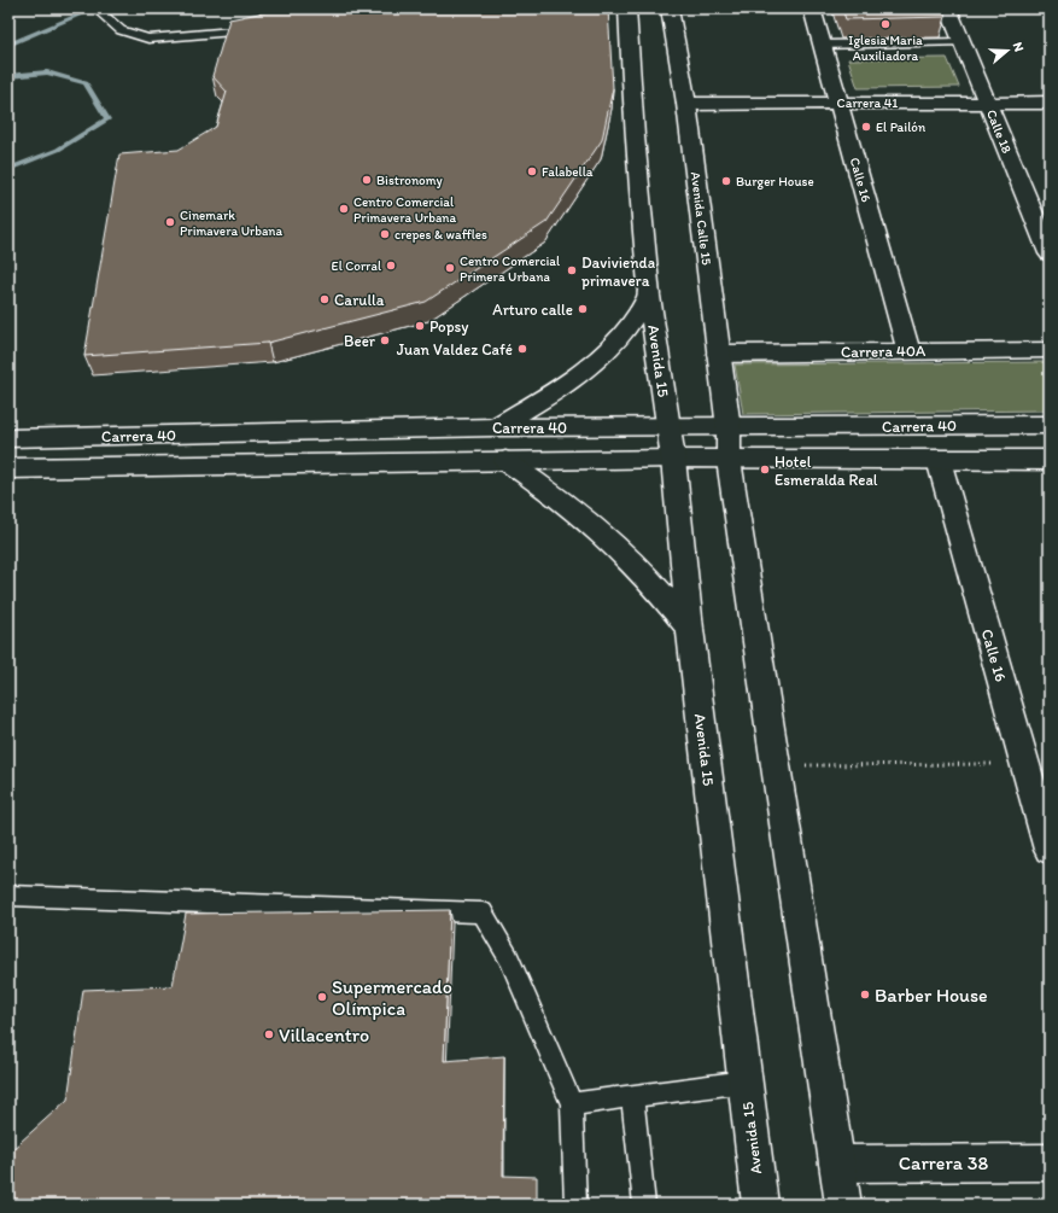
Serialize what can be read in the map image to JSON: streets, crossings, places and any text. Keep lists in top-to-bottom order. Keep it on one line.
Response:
{"streets":{"street":["Carrera 41","Calle 18","Calle 16","Avenida Calle 15","Carrera 40A","Avenida 15","Carrera 40","Carrera 38"]},"crossings":[["Carrera 41","Calle 18"],["Carrera 41","Calle 16"],["Carrera 41","Avenida Calle 15"],["Calle 16","Carrera 40A"],["Calle 16","Carrera 40"],["Avenida Calle 15","Carrera 40A"],["Avenida Calle 15","Carrera 40"],["Avenida 15","Carrera 40"]],"places":["Iglesia Maria Auxiliadora","El Pailón","Falabella","Bistronomy","Burger House","Centro Comercial Primavera Urbana","Cinemark Primavera Urbana","crepes & waffles","El Corral","Centro Comercial Primera Urbana","Davivienda primavera","Carulla","Arturo calle","Popsy","Beer","Juan Valdez Café","Hotel Esmeralda Real","Barber House","Supermercado Olímpica","Villacentro"],"north":"right"}
